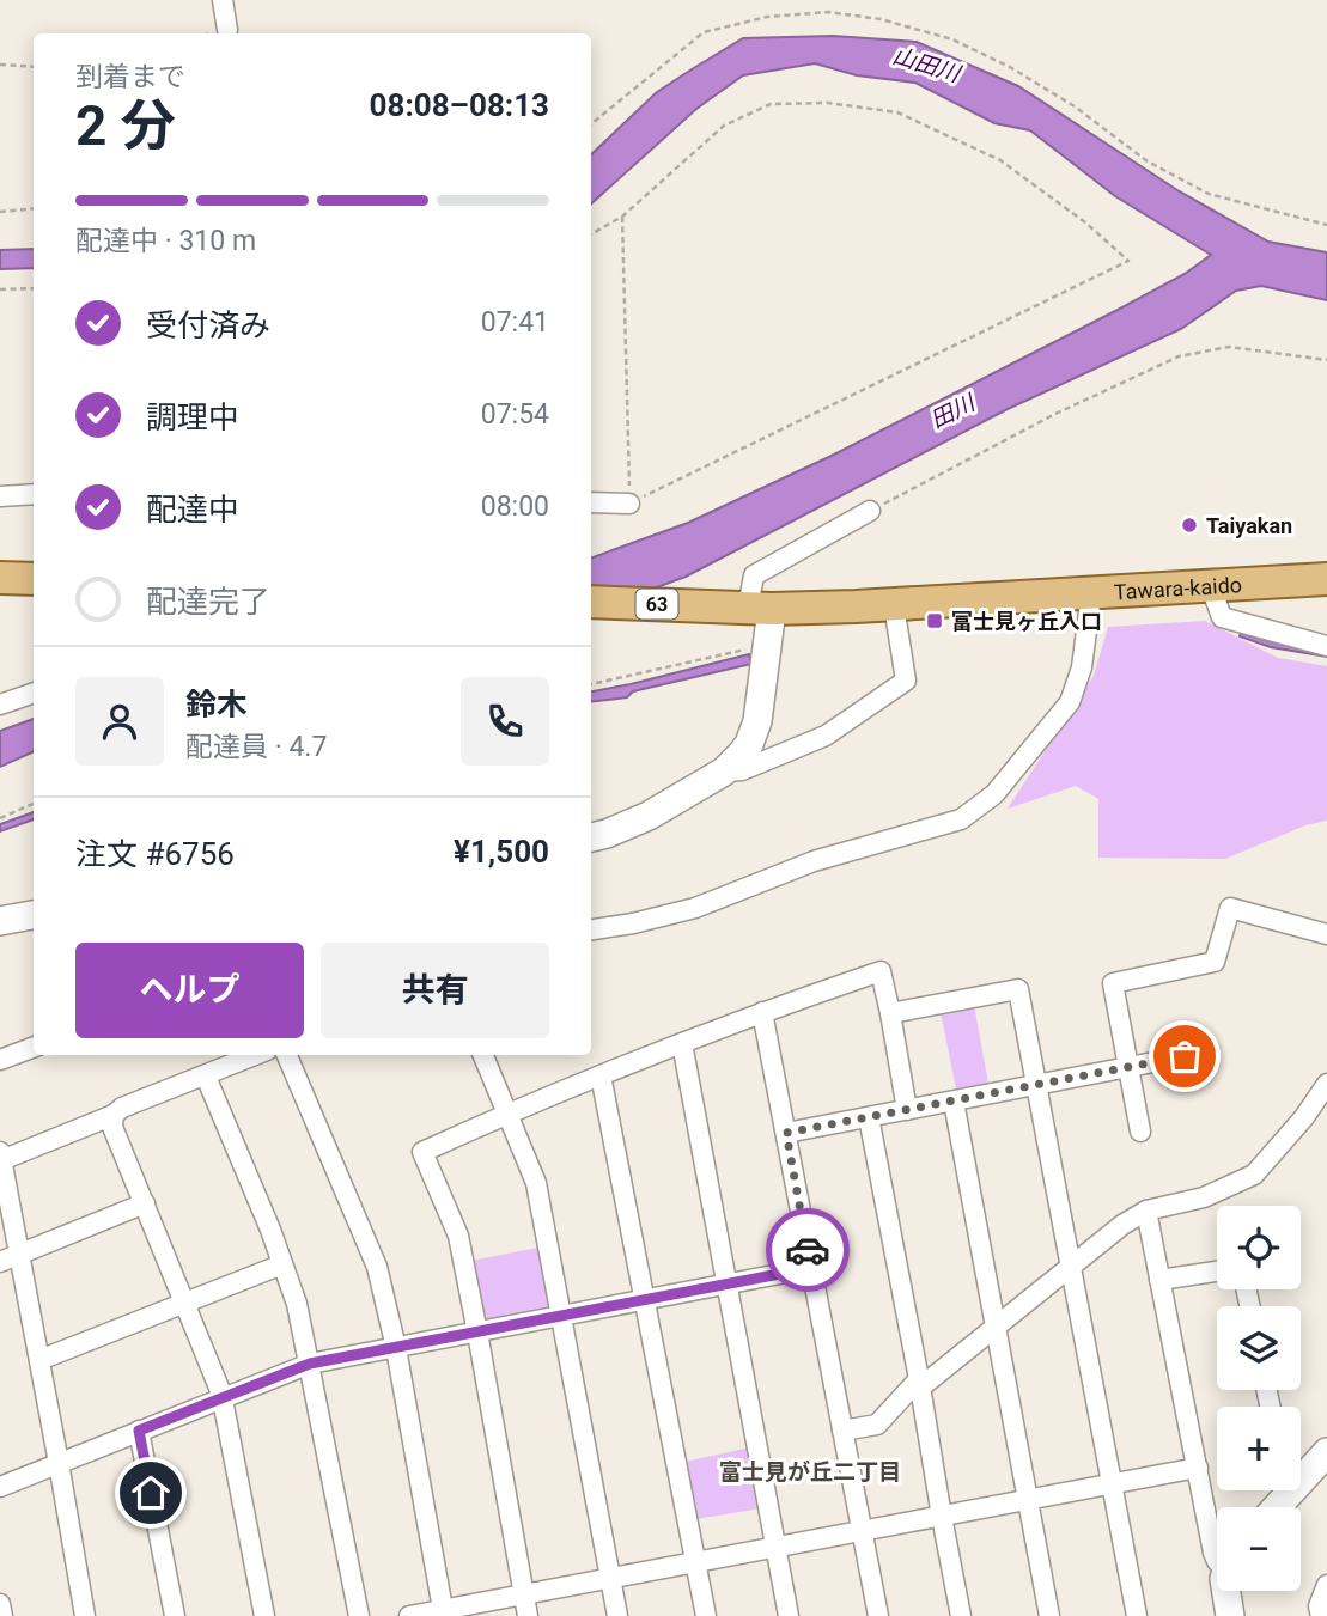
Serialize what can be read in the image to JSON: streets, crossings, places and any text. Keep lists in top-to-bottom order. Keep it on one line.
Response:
{"streets":{"main road":["Tawara-kaido","63"]},"crossings":[["Tawara-kaido","63"]],"districts":["富士見が丘二丁目"],"water":["山田川","田川"],"places":{"other":["Taiyakan"],"transit":["富士見ヶ丘入口"]},"page":{"heading":["2 分","到着まで","08:08–08:13"],"panel":["鈴木","配達員 · 4.7","注文 #6756","¥1,500"],"bar":"配達中 · 310 m","list":[["受付済み","07:41"],["調理中","07:54"],["配達中","08:00"],"配達完了"],"buttons":["ヘルプ","共有"],"map_buttons":["+","−"]}}
